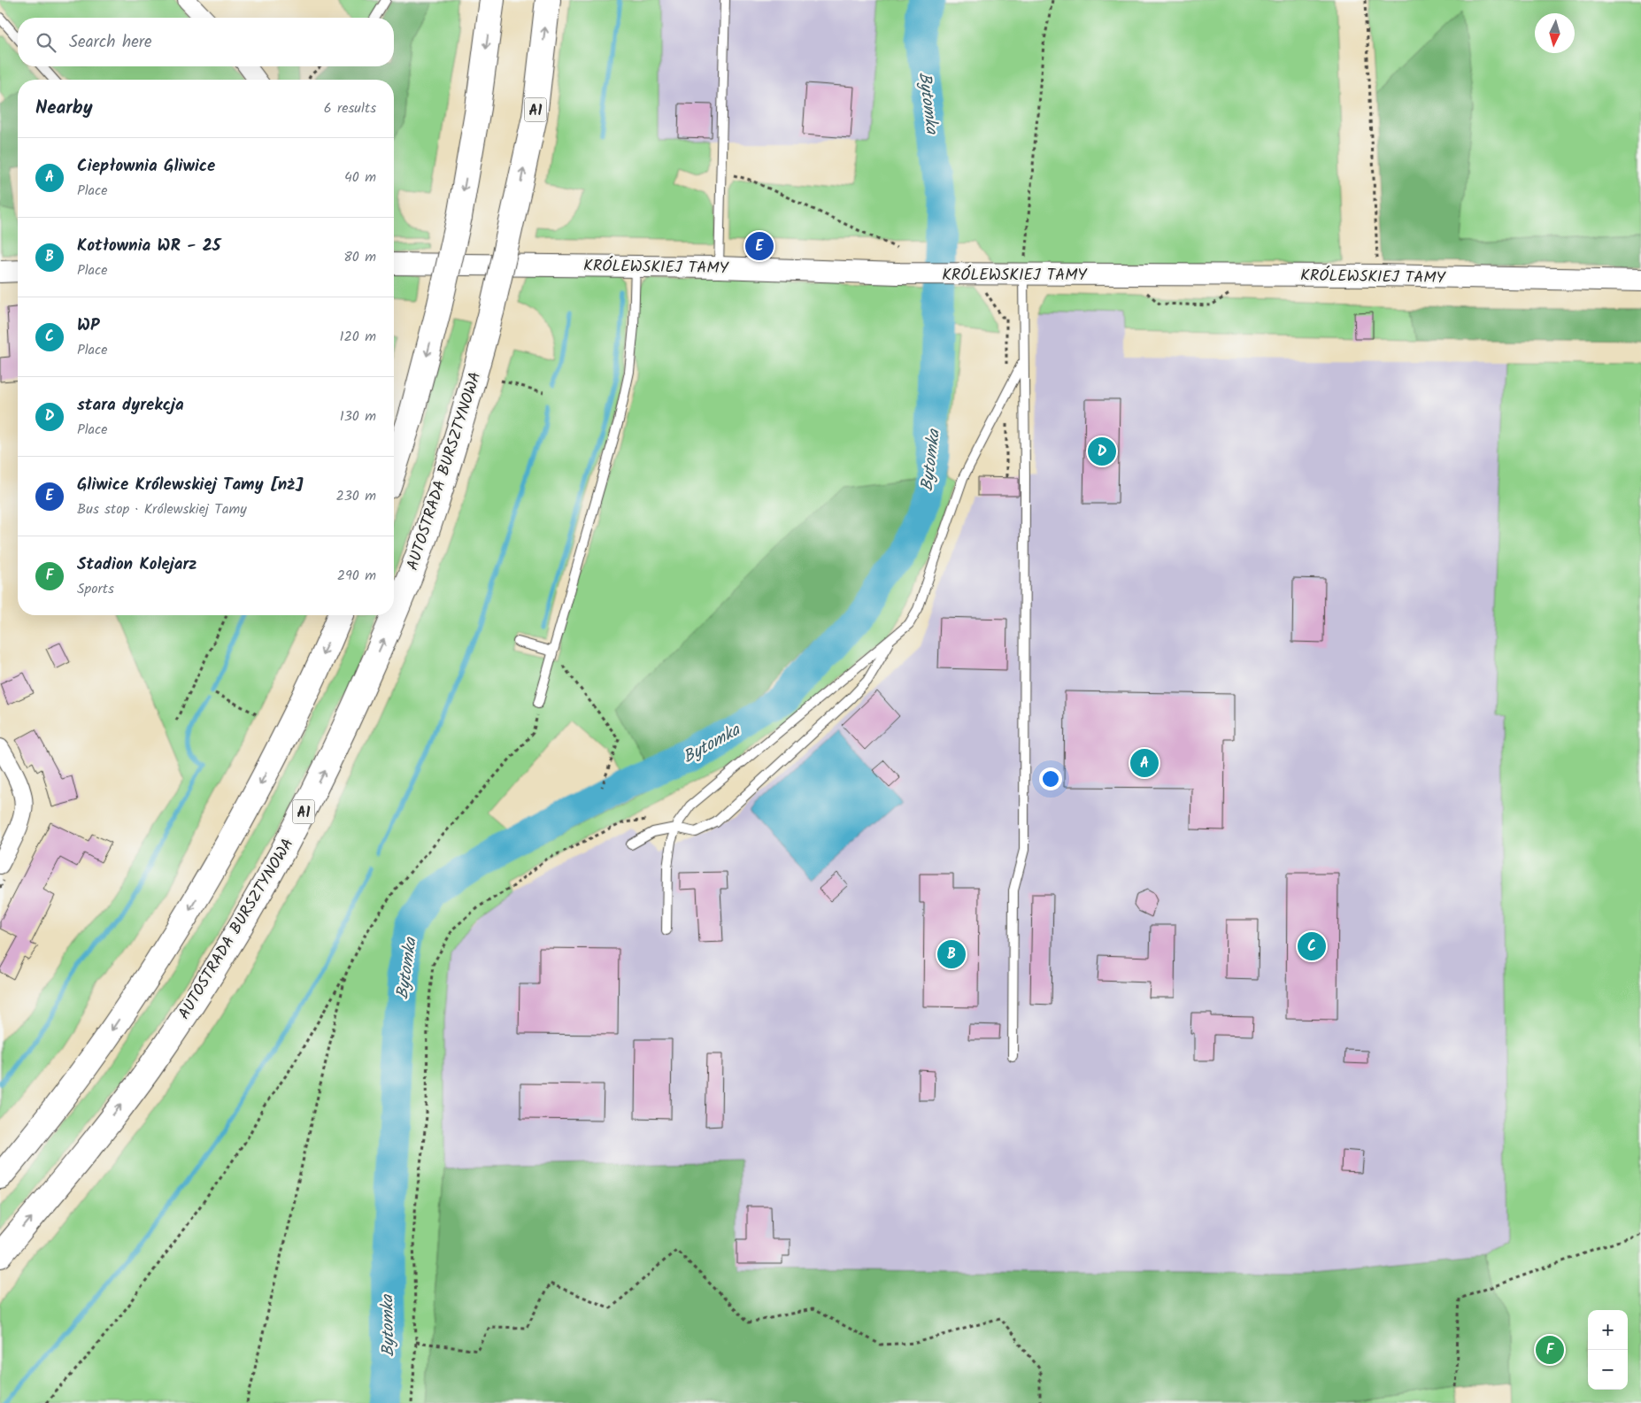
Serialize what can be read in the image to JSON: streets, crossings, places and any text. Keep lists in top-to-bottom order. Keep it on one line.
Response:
{"streets":{"highway":["A1","AUTOSTRADA BURSZTYNOWA"],"street":["KRÓLEWSKIEJ TAMY"]},"water":["Bytomka"],"north":"bottom","page":{"search":"Search here","heading":["Nearby","6 results"],"list":[{"mark":"A","name":"Ciepłownia Gliwice","note":"Place","value":"40 m"},{"mark":"B","name":"Kotłownia WR - 25","note":"Place","value":"80 m"},{"mark":"C","name":"WP","note":"Place","value":"120 m"},{"mark":"D","name":"stara dyrekcja","note":"Place","value":"130 m"},{"mark":"E","name":"Gliwice Królewskiej Tamy [nż]","note":"Bus stop · Królewskiej Tamy","value":"230 m"},{"mark":"F","name":"Stadion Kolejarz","note":"Sports","value":"290 m"}],"pins":["E","D","A","C","B","F"],"map_buttons":["+","−"]}}
